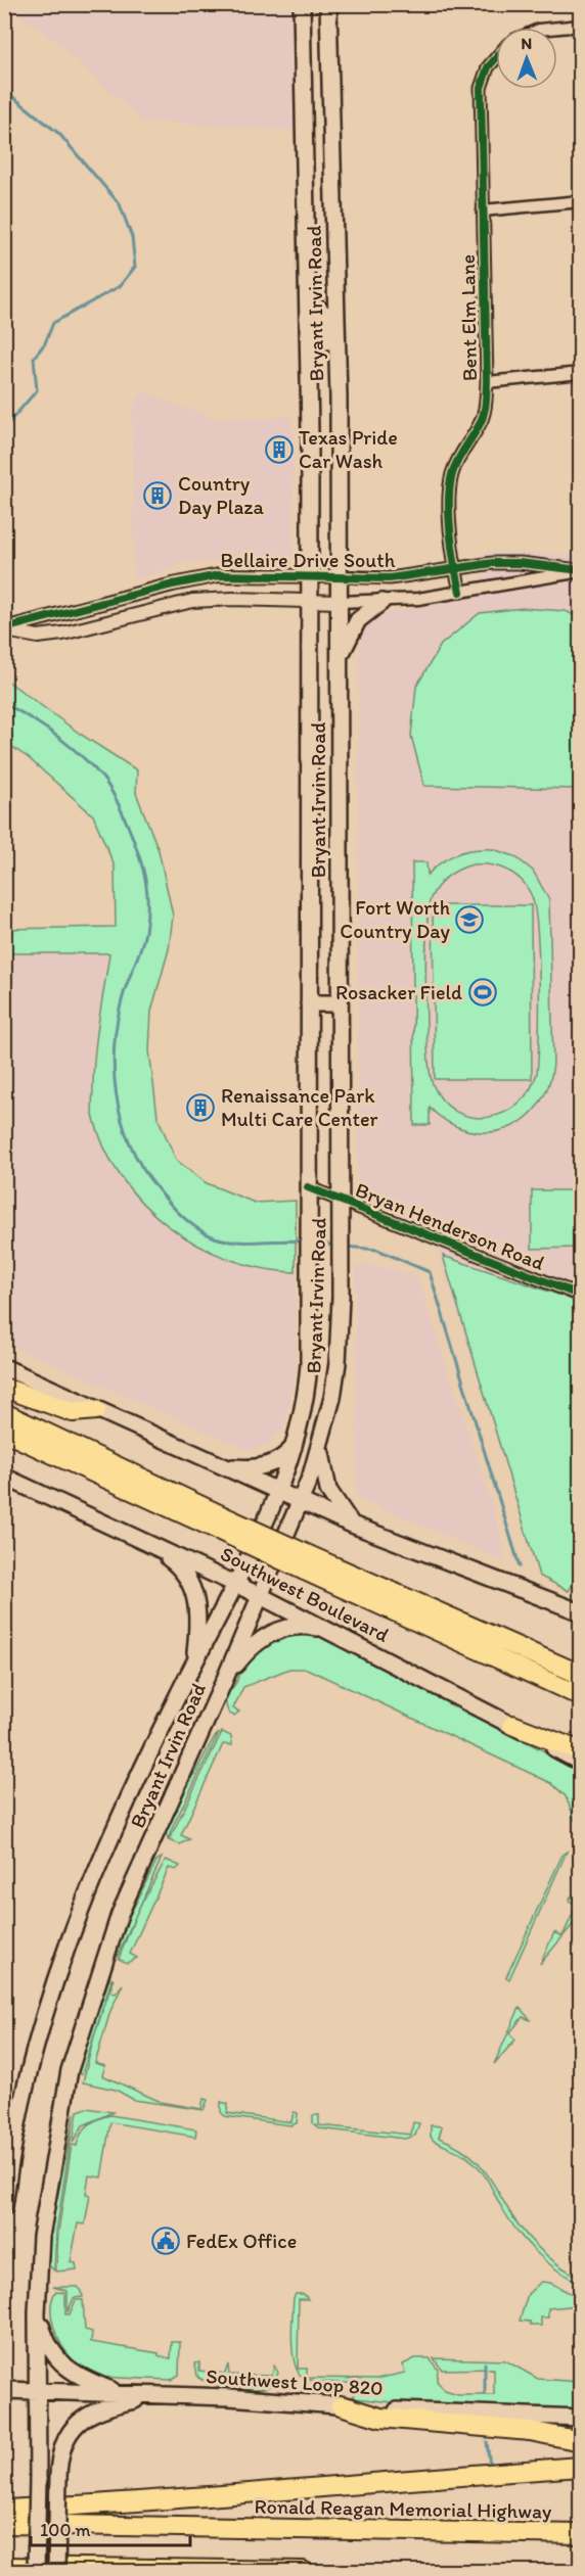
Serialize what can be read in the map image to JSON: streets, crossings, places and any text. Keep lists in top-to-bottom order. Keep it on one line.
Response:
{"streets":{"highway":["Southwest Boulevard","Ronald Reagan Memorial Highway"],"main road":["Bryant Irvin Road","Southwest Loop 820"],"street":["Bent Elm Lane","Bellaire Drive South","Bryan Henderson Road"]},"crossings":[["Bryant Irvin Road","Bellaire Drive South"],["Bryant Irvin Road","Bryan Henderson Road"],["Bryant Irvin Road","Southwest Boulevard"],["Bryant Irvin Road","Southwest Loop 820"],["Bent Elm Lane","Bellaire Drive South"]],"places":{"building":["Texas Pride Car Wash","Country Day Plaza","Renaissance Park Multi Care Center"],"school or university":["Fort Worth Country Day"],"sports":["Rosacker Field"],"public building":["FedEx Office"]},"scale_bar":"100 m","north":"top"}
